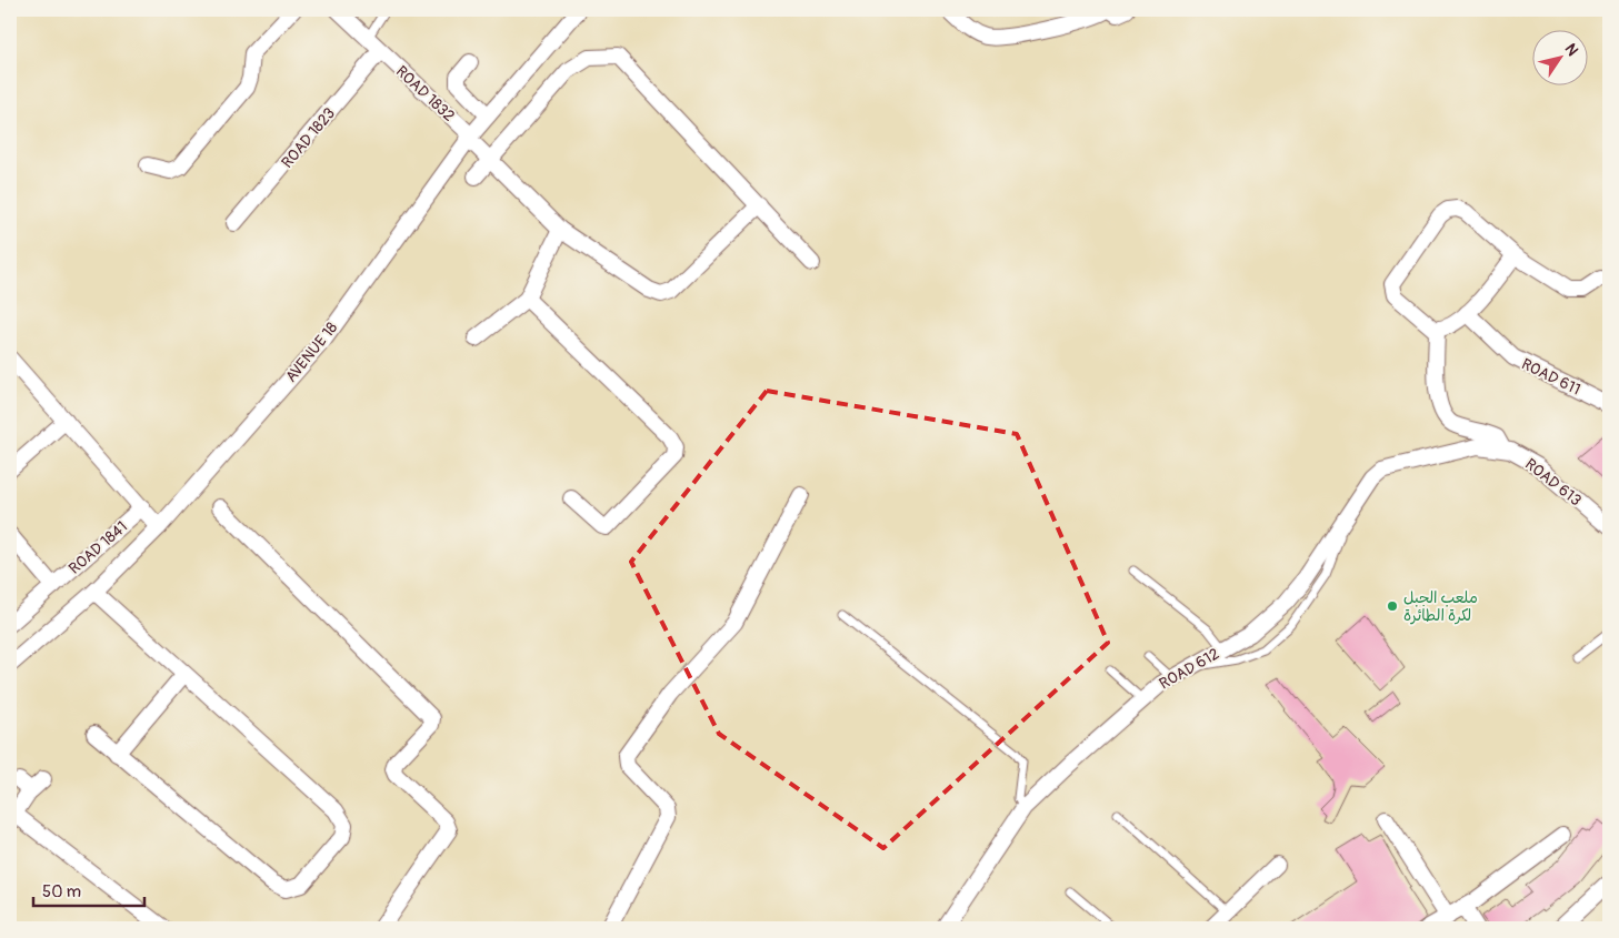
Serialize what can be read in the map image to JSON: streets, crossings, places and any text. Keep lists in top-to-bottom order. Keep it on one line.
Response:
{"streets":{"street":["ROAD 1832","ROAD 1823","AVENUE 18","ROAD 611","ROAD 613","ROAD 1841","ROAD 612"]},"crossings":[["ROAD 1832","ROAD 1823"],["ROAD 1832","AVENUE 18"],["ROAD 613","ROAD 612"]],"places":["ملعب الجبل لكرة الطائرة"],"scale_bar":"50 m","north":"top right"}
